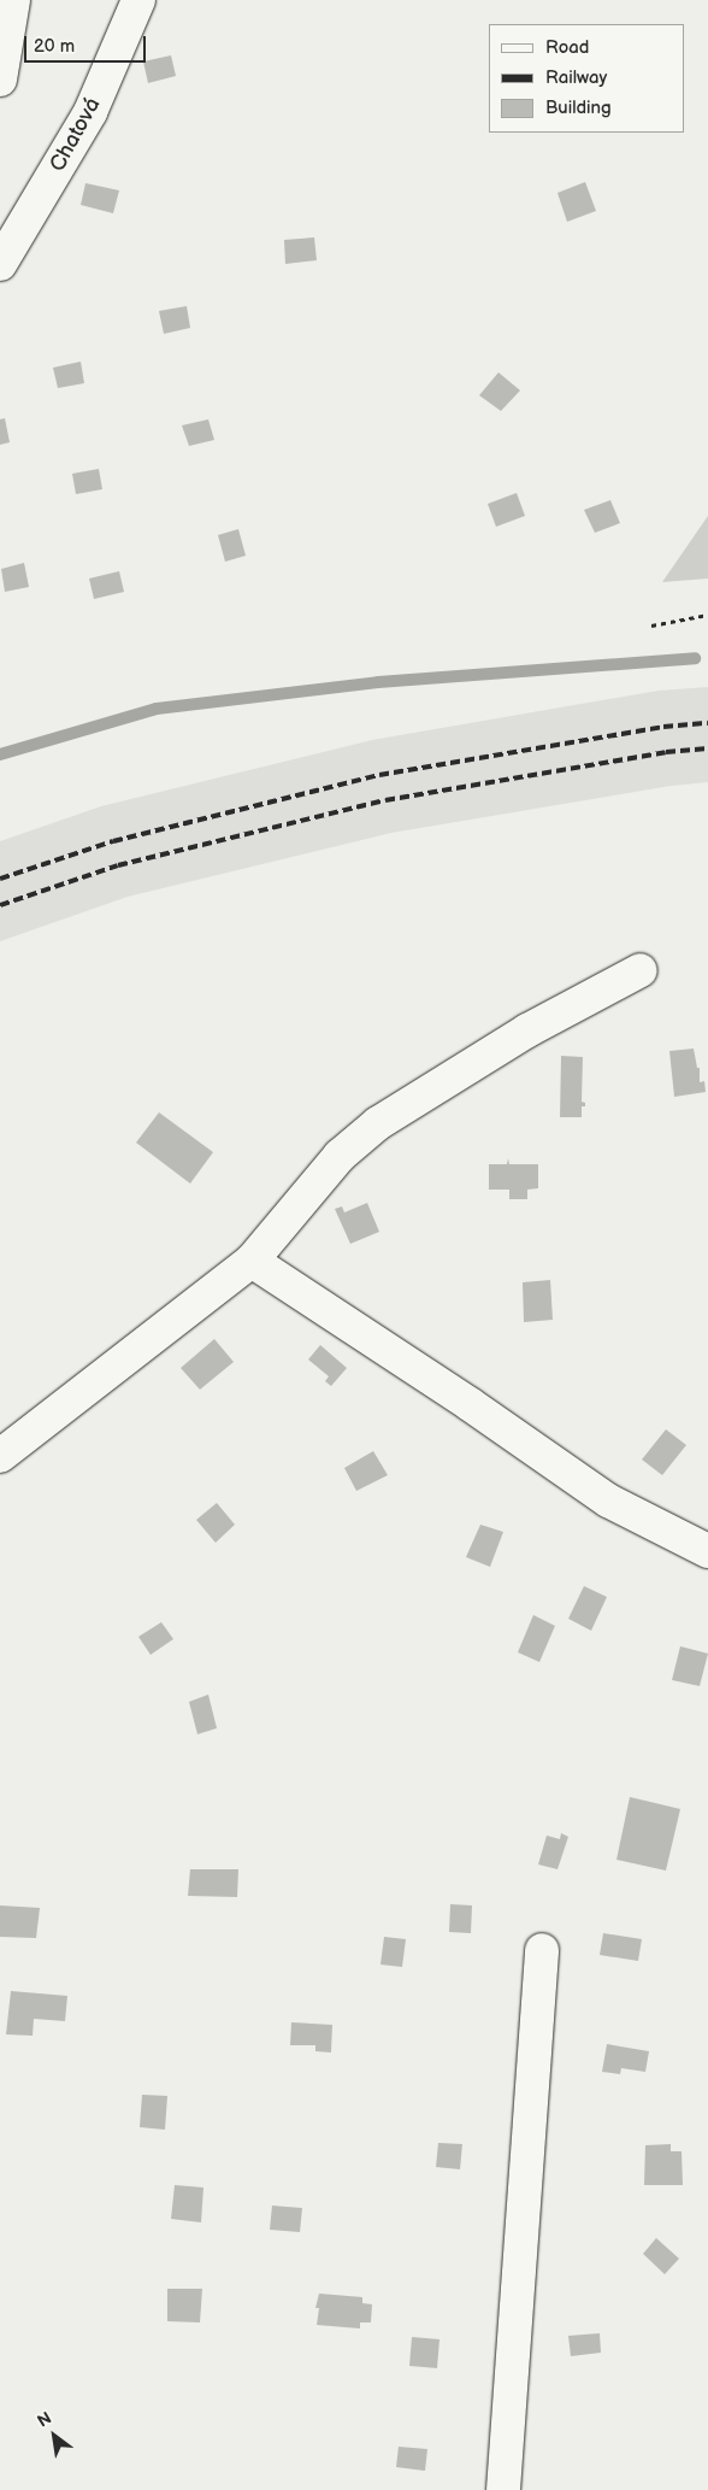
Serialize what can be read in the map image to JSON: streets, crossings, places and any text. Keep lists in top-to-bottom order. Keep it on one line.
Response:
{"streets":{"street":["Chatová"]},"legend":["Road","Railway","Building"],"scale_bar":"20 m","north":"top left"}
